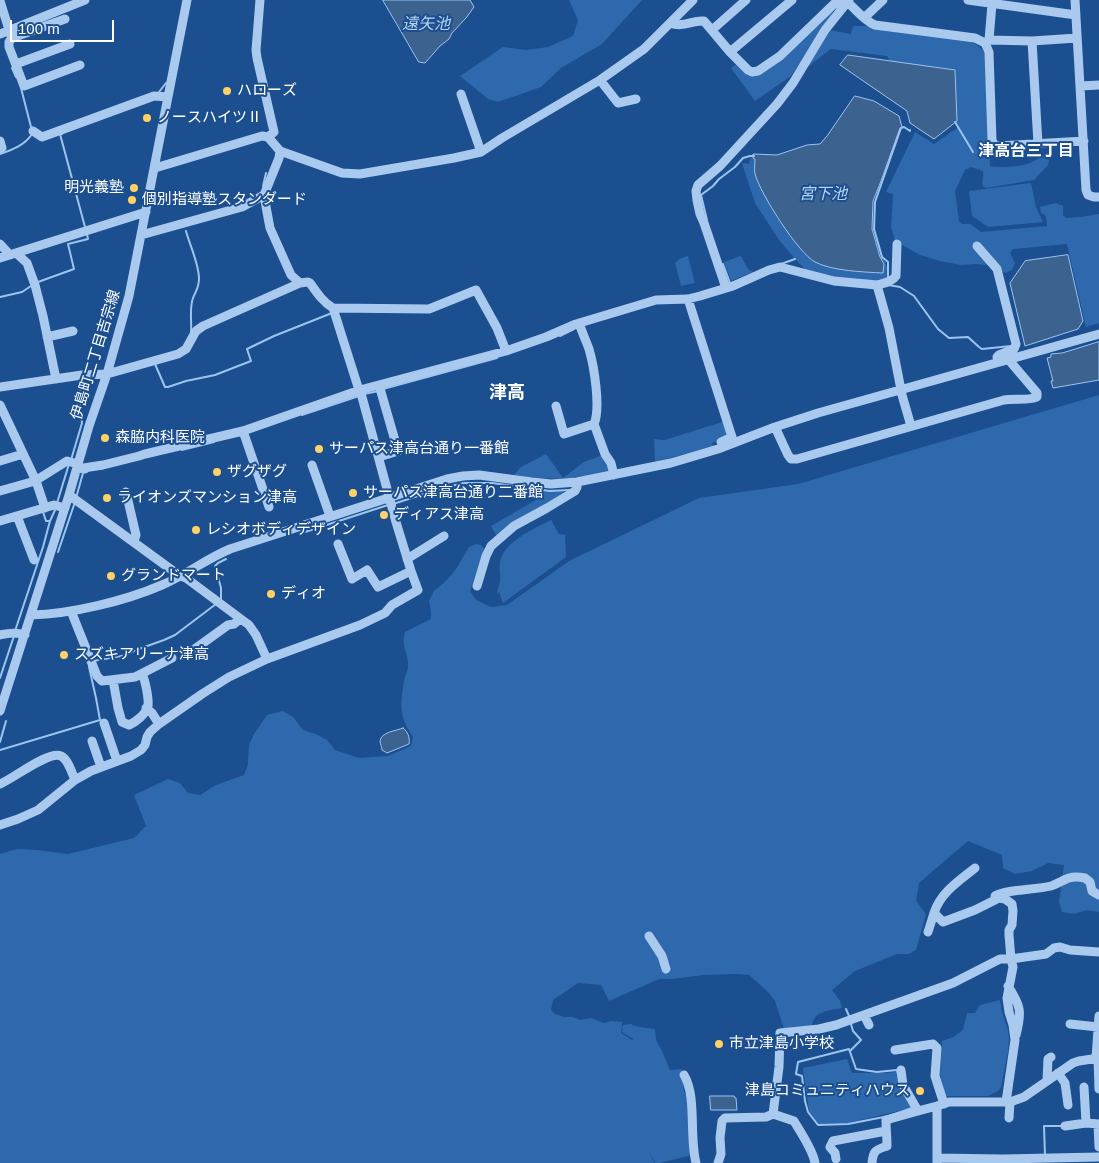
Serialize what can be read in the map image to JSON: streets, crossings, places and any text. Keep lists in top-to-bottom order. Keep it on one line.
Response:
{"streets":{"street":["伊島町二丁目吉宗線"]},"districts":["津高台三丁目","津高"],"water":["遠矢池","宮下池"],"places":["ハローズ","ノースハイツⅡ","明光義塾","個別指導塾スタンダード","森脇内科医院","サーパス津高台通り一番館","ザグザグ","サーパス津高台通り二番館","ライオンズマンション津高","ディアス津高","レシオボディデザイン","グランドマート","ディオ","スズキアリーナ津高","市立津島小学校","津島コミュニティハウス"],"scale_bar":"100 m"}
